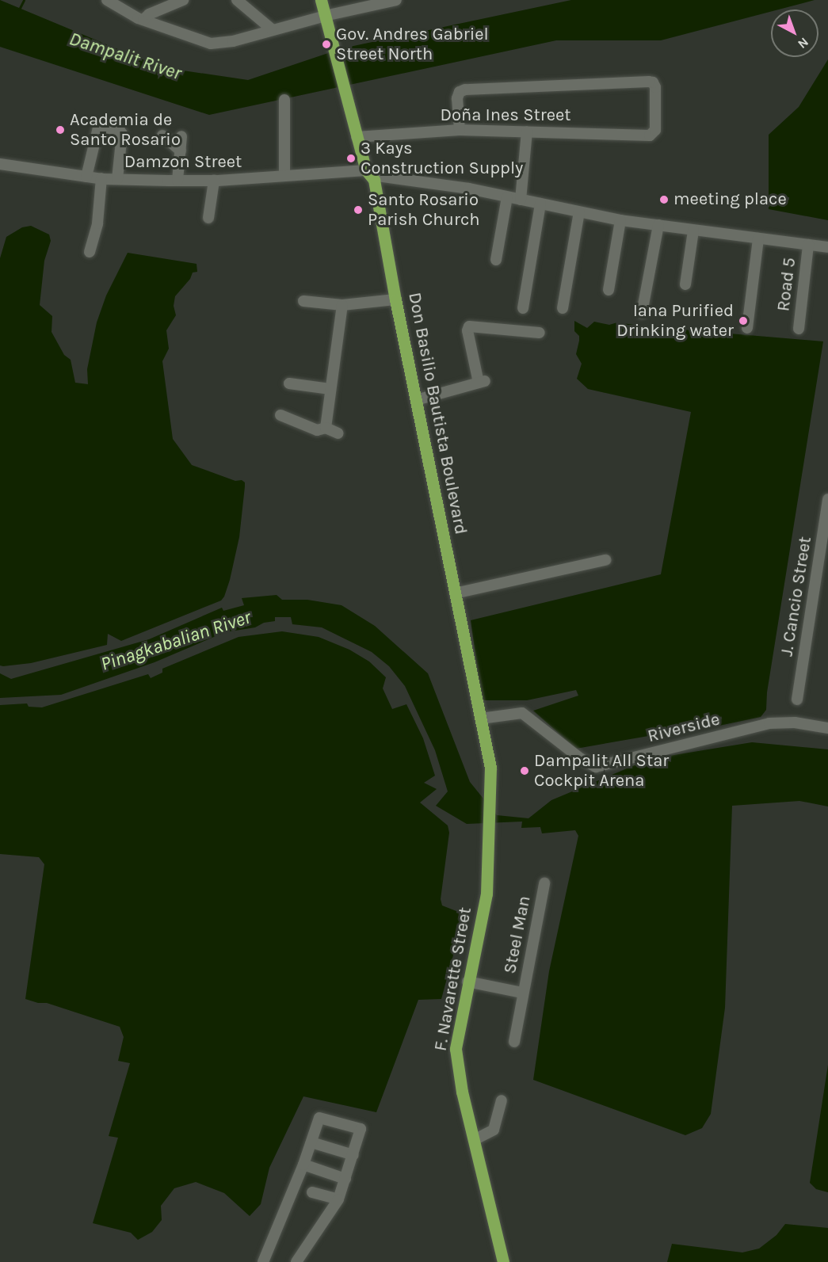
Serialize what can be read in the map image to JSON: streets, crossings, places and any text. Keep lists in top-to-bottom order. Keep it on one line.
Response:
{"streets":{"main road":["Don Basilio Bautista Boulevard","F. Navarette Street"],"street":["Doña Ines Street","Damzon Street","Road 5","J. Cancio Street","Riverside","Steel Man"]},"crossings":[["Doña Ines Street","Don Basilio Bautista Boulevard"],["Damzon Street","Road 5"],["Damzon Street","Don Basilio Bautista Boulevard"],["Don Basilio Bautista Boulevard","Riverside"],["Don Basilio Bautista Boulevard","F. Navarette Street"],["Steel Man","F. Navarette Street"]],"water":["Dampalit River","Pinagkabalian River"],"places":["Gov. Andres Gabriel Street North","Academia de Santo Rosario","3 Kays Construction Supply","meeting place","Santo Rosario Parish Church","Iana Purified Drinking water","Dampalit All Star Cockpit Arena"],"north":"bottom right"}
